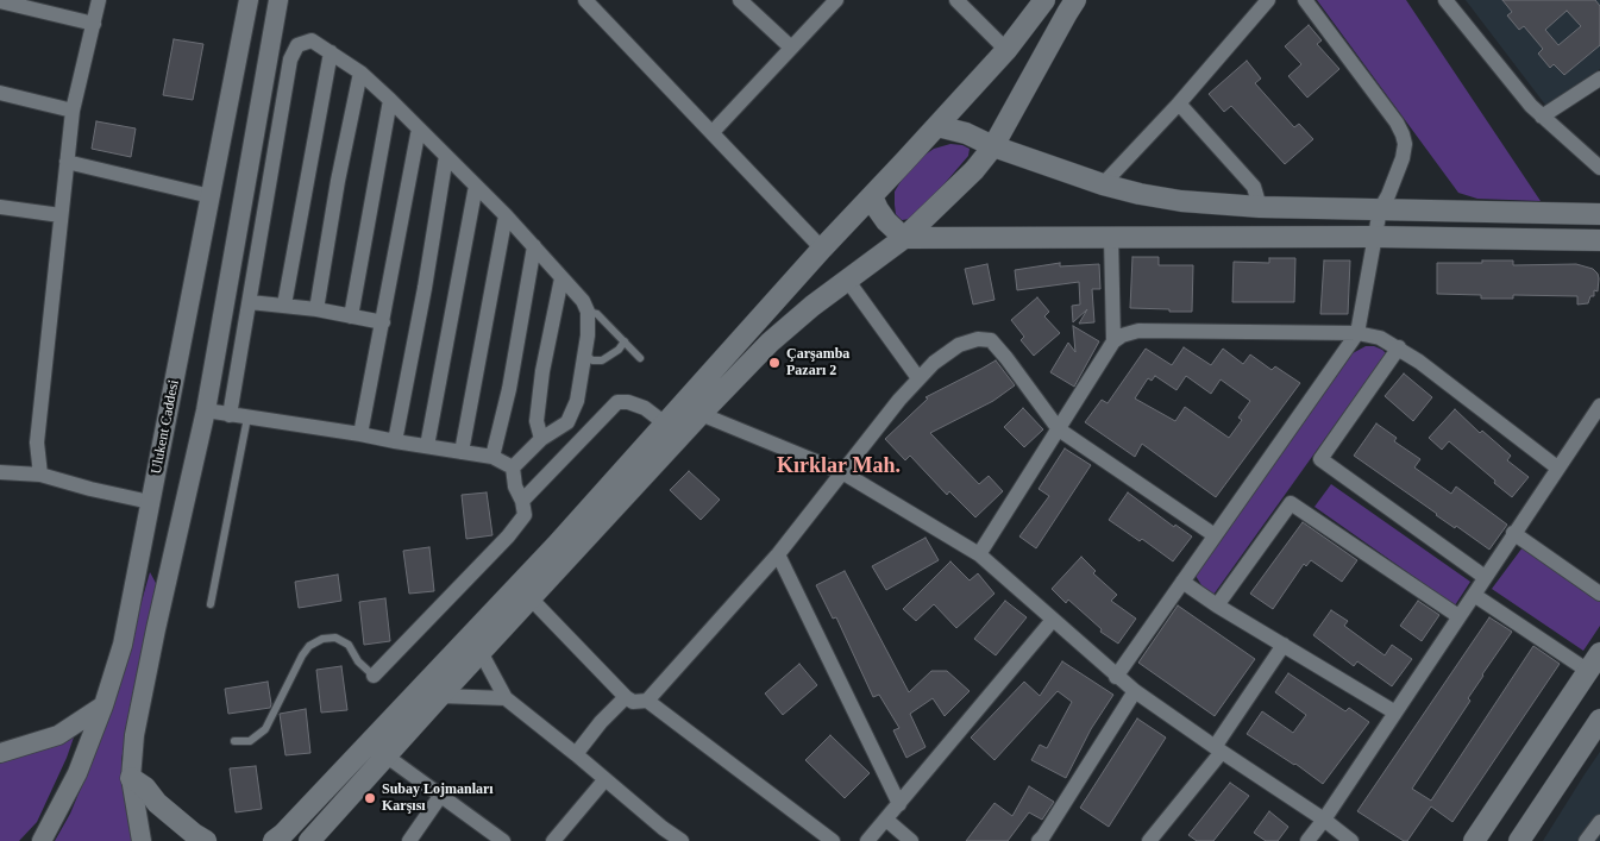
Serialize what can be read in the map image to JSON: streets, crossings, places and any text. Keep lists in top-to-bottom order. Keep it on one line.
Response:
{"streets":{"street":["Ulukent Caddesi"]},"districts":["Kırklar Mah."],"places":["Çarşamba Pazarı 2","Subay Lojmanları Karşısı"]}
